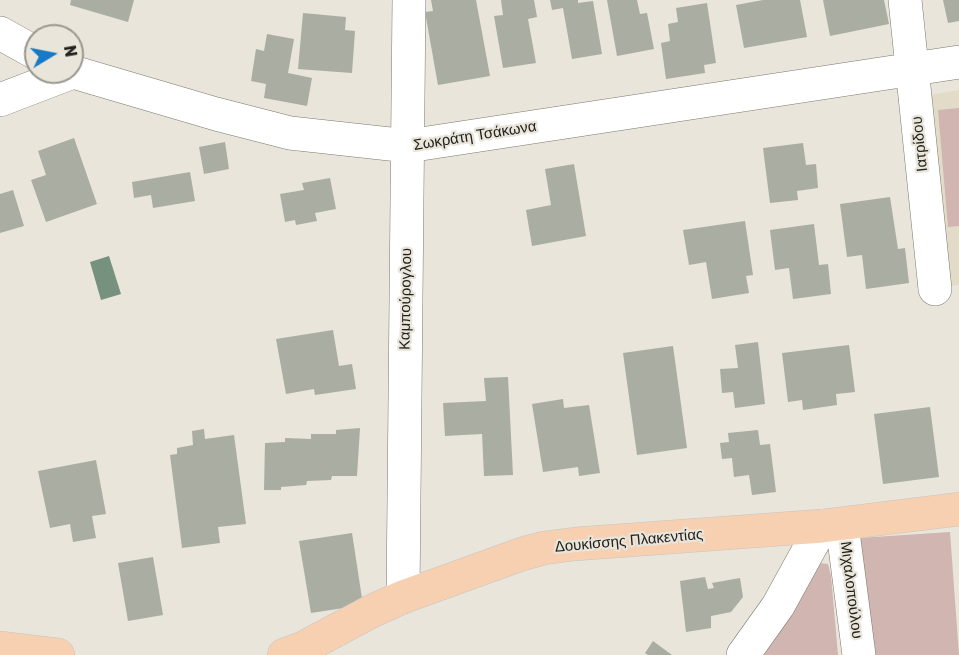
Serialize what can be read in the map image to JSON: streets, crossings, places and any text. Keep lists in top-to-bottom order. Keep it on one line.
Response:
{"streets":{"main road":["Δουκίσσης Πλακεντίας"],"street":["Σωκράτη Τσάκωνα","Ιατρίδου","Καμπούρογλου","Μιχαλοπούλου"]},"crossings":[["Σωκράτη Τσάκωνα","Ιατρίδου"],["Σωκράτη Τσάκωνα","Καμπούρογλου"],["Καμπούρογλου","Δουκίσσης Πλακεντίας"],["Δουκίσσης Πλακεντίας","Μιχαλοπούλου"]],"north":"right"}
